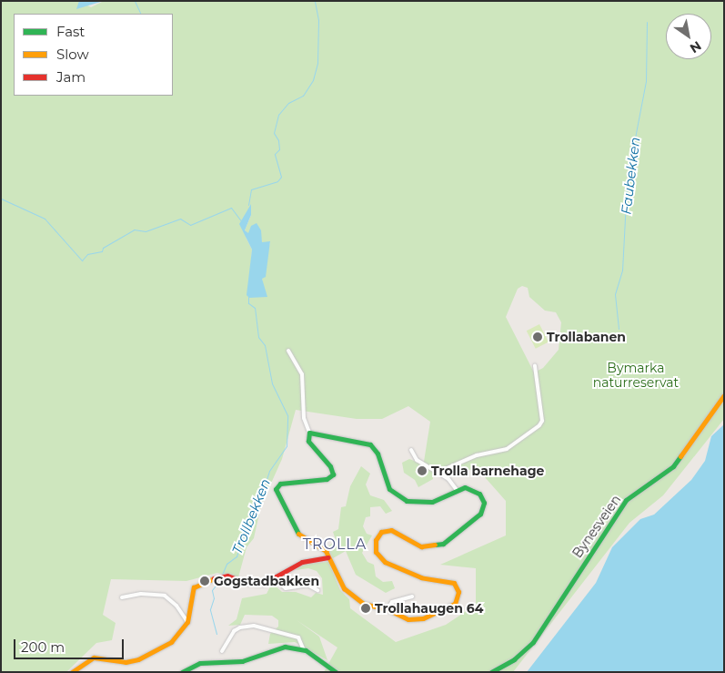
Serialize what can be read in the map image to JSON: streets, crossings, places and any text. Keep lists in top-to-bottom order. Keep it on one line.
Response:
{"streets":{"street":["Bynesveien"]},"districts":["TROLLA"],"water":["Faubekken","Trollbekken"],"parks":["Bymarka naturreservat"],"places":["Trollabanen","Trolla barnehage","Gogstadbakken","Trollahaugen 64"],"legend":["Fast","Slow","Jam"],"scale_bar":"200 m","north":"bottom right"}
